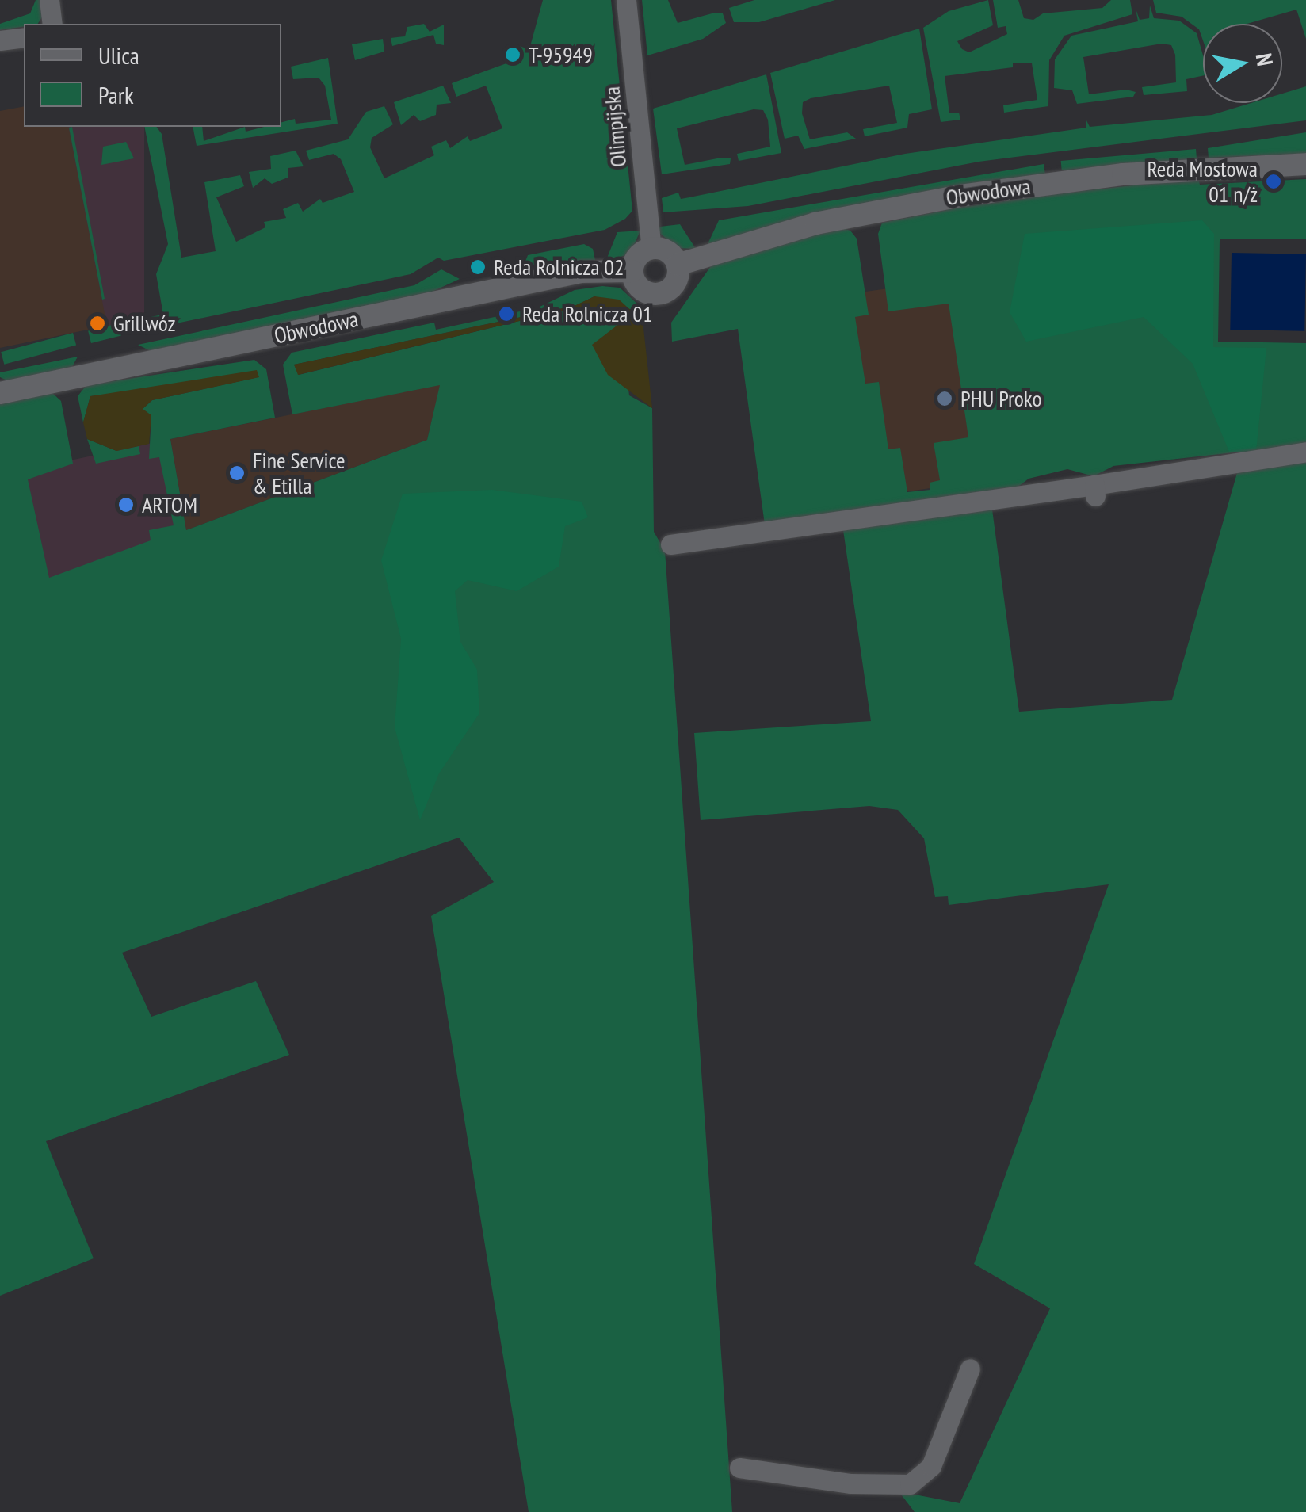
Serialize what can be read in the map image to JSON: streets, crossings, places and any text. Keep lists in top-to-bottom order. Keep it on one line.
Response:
{"streets":{"main road":["Obwodowa"],"street":["Olimpijska"]},"crossings":[["Olimpijska","Obwodowa"]],"places":["T-95949","Reda Mostowa 01 n/ż","Reda Rolnicza 02","Reda Rolnicza 01","Grillwóz","PHU Proko","Fine Service & Etilla","ARTOM"],"legend":["Ulica","Park"],"north":"right"}
